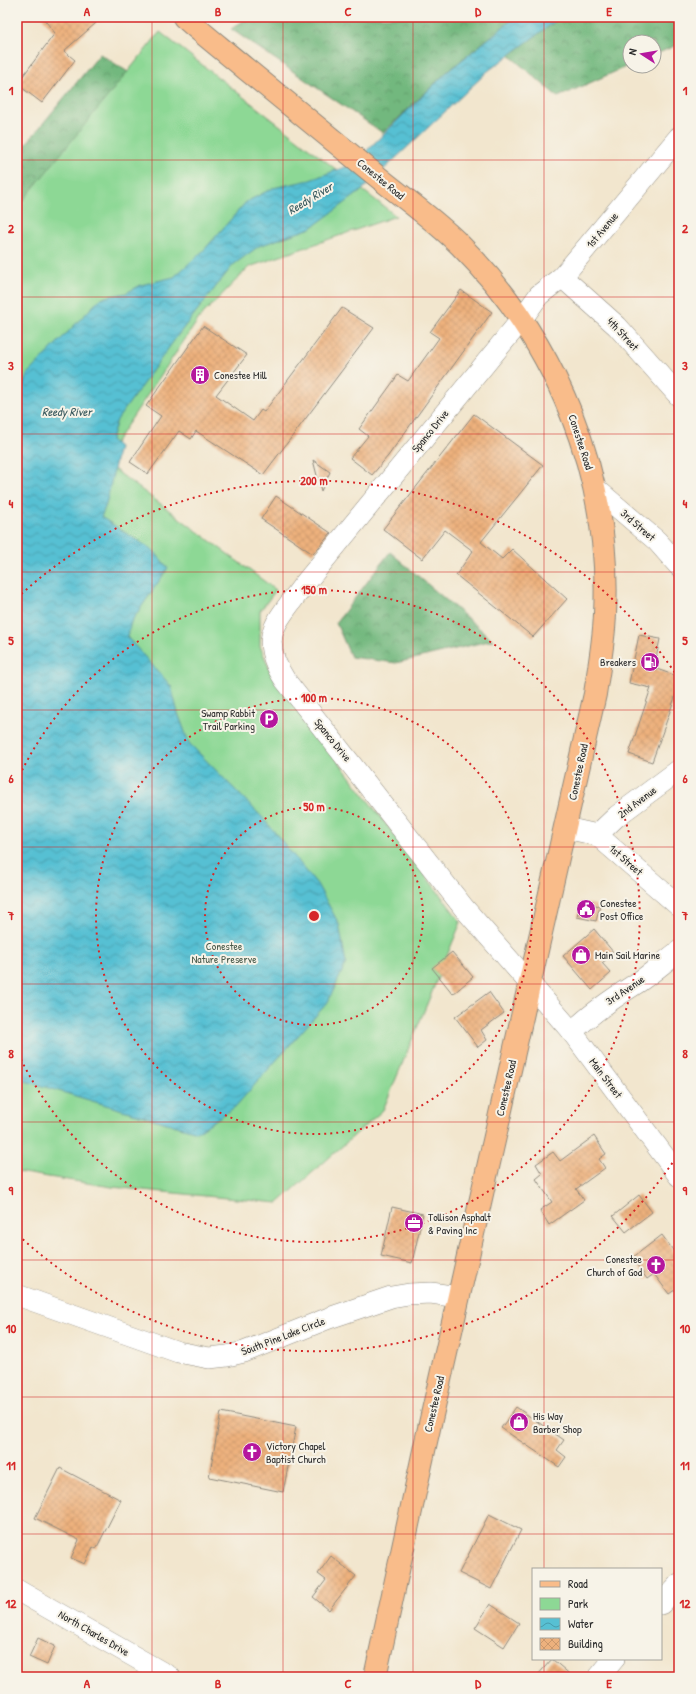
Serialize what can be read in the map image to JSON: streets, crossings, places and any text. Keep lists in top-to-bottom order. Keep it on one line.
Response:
{"streets":{"main road":["Conestee Road"],"street":["1st Avenue","4th Street","Spanco Drive","3rd Street","2nd Avenue","1st Street","3rd Avenue","Main Street","South Pine Lake Circle","North Charles Drive"]},"crossings":[["Conestee Road","1st Avenue"],["Conestee Road","Spanco Drive"],["Conestee Road","3rd Street"],["Conestee Road","1st Street"],["Conestee Road","Main Street"],["Conestee Road","South Pine Lake Circle"],["1st Avenue","4th Street"],["1st Avenue","Spanco Drive"],["Spanco Drive","Main Street"],["2nd Avenue","1st Street"],["3rd Avenue","Main Street"]],"water":["Reedy River"],"parks":["Conestee Nature Preserve"],"places":{"building":["Conestee Mill"],"fuel station":["Breakers"],"parking":["Swamp Rabbit Trail Parking"],"public building":["Conestee Post Office"],"shop":["Main Sail Marine","His Way Barber Shop"],"office":["Tollison Asphalt & Paving Inc"],"church":["Conestee Church of God","Victory Chapel Baptist Church"]},"legend":["Road","Park","Water","Building"],"north":"left","grid":{"columns":["A","B","C","D","E"],"rows":["1","2","3","4","5","6","7","8","9","10","11","12"]},"rings":["200 m","150 m","100 m","50 m"]}
